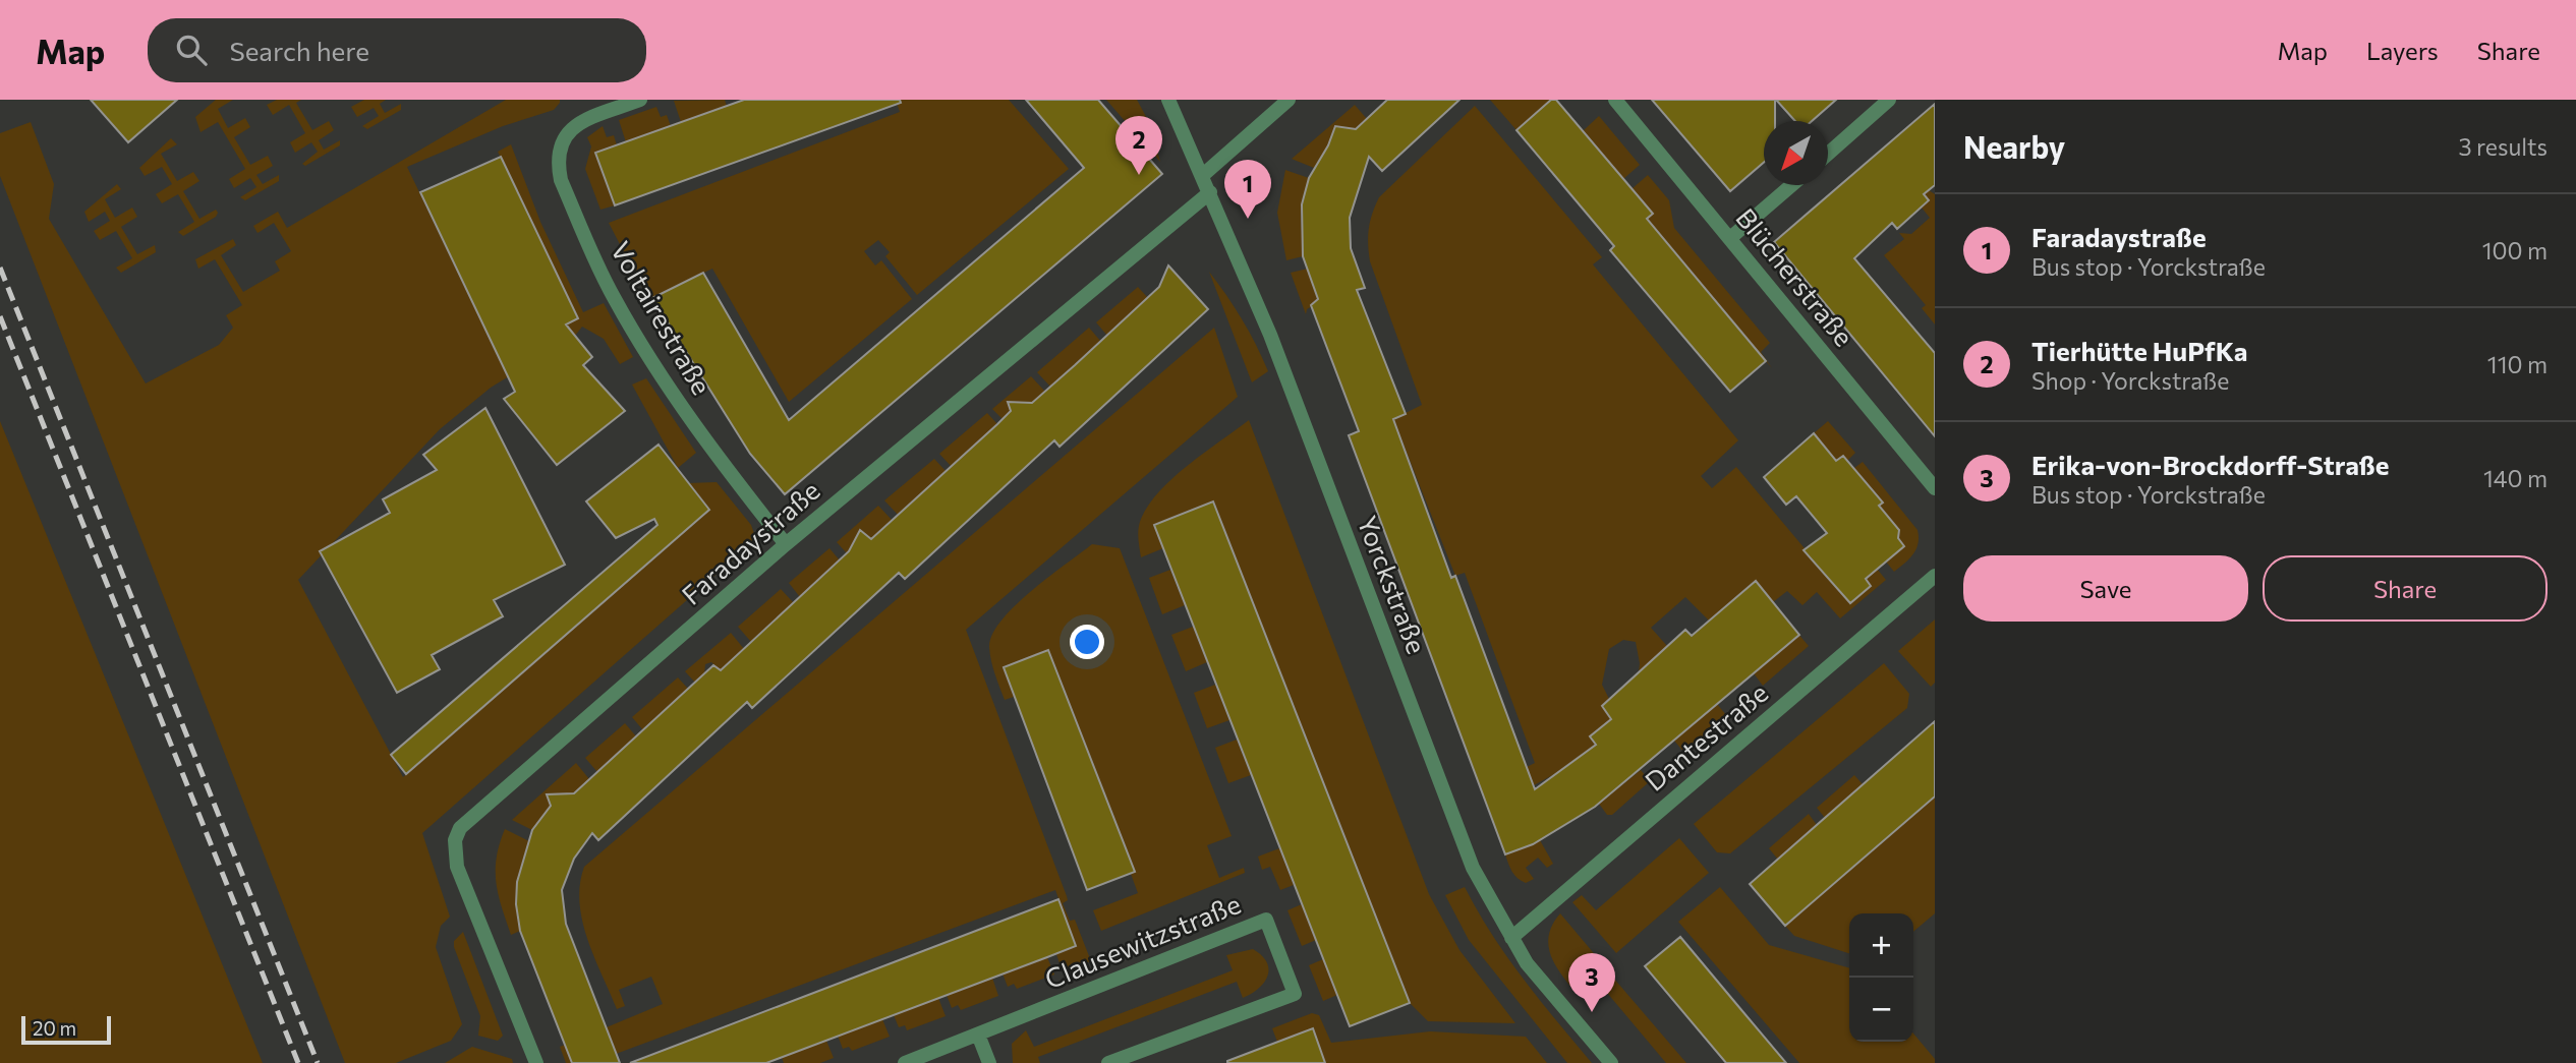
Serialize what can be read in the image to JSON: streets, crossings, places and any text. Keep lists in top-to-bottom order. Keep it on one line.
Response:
{"streets":{"street":["Blücherstraße","Voltairestraße","Faradaystraße","Yorckstraße","Dantestraße","Clausewitzstraße"]},"crossings":[["Voltairestraße","Faradaystraße"],["Faradaystraße","Yorckstraße"],["Yorckstraße","Dantestraße"]],"scale_bar":"20 m","north":"bottom left","page":{"header":"Map","search":"Search here","nav":["Map","Layers","Share"],"heading":["Nearby","3 results"],"pins":["2","1","3"],"list":[{"mark":"1","name":"Faradaystraße","note":"Bus stop · Yorckstraße","value":"100 m"},{"mark":"2","name":"Tierhütte HuPfKa","note":"Shop · Yorckstraße","value":"110 m"},{"mark":"3","name":"Erika-von-Brockdorff-Straße","note":"Bus stop · Yorckstraße","value":"140 m"}],"buttons":["Save","Share"],"map_buttons":["+","−"],"scale":"20 m"}}
